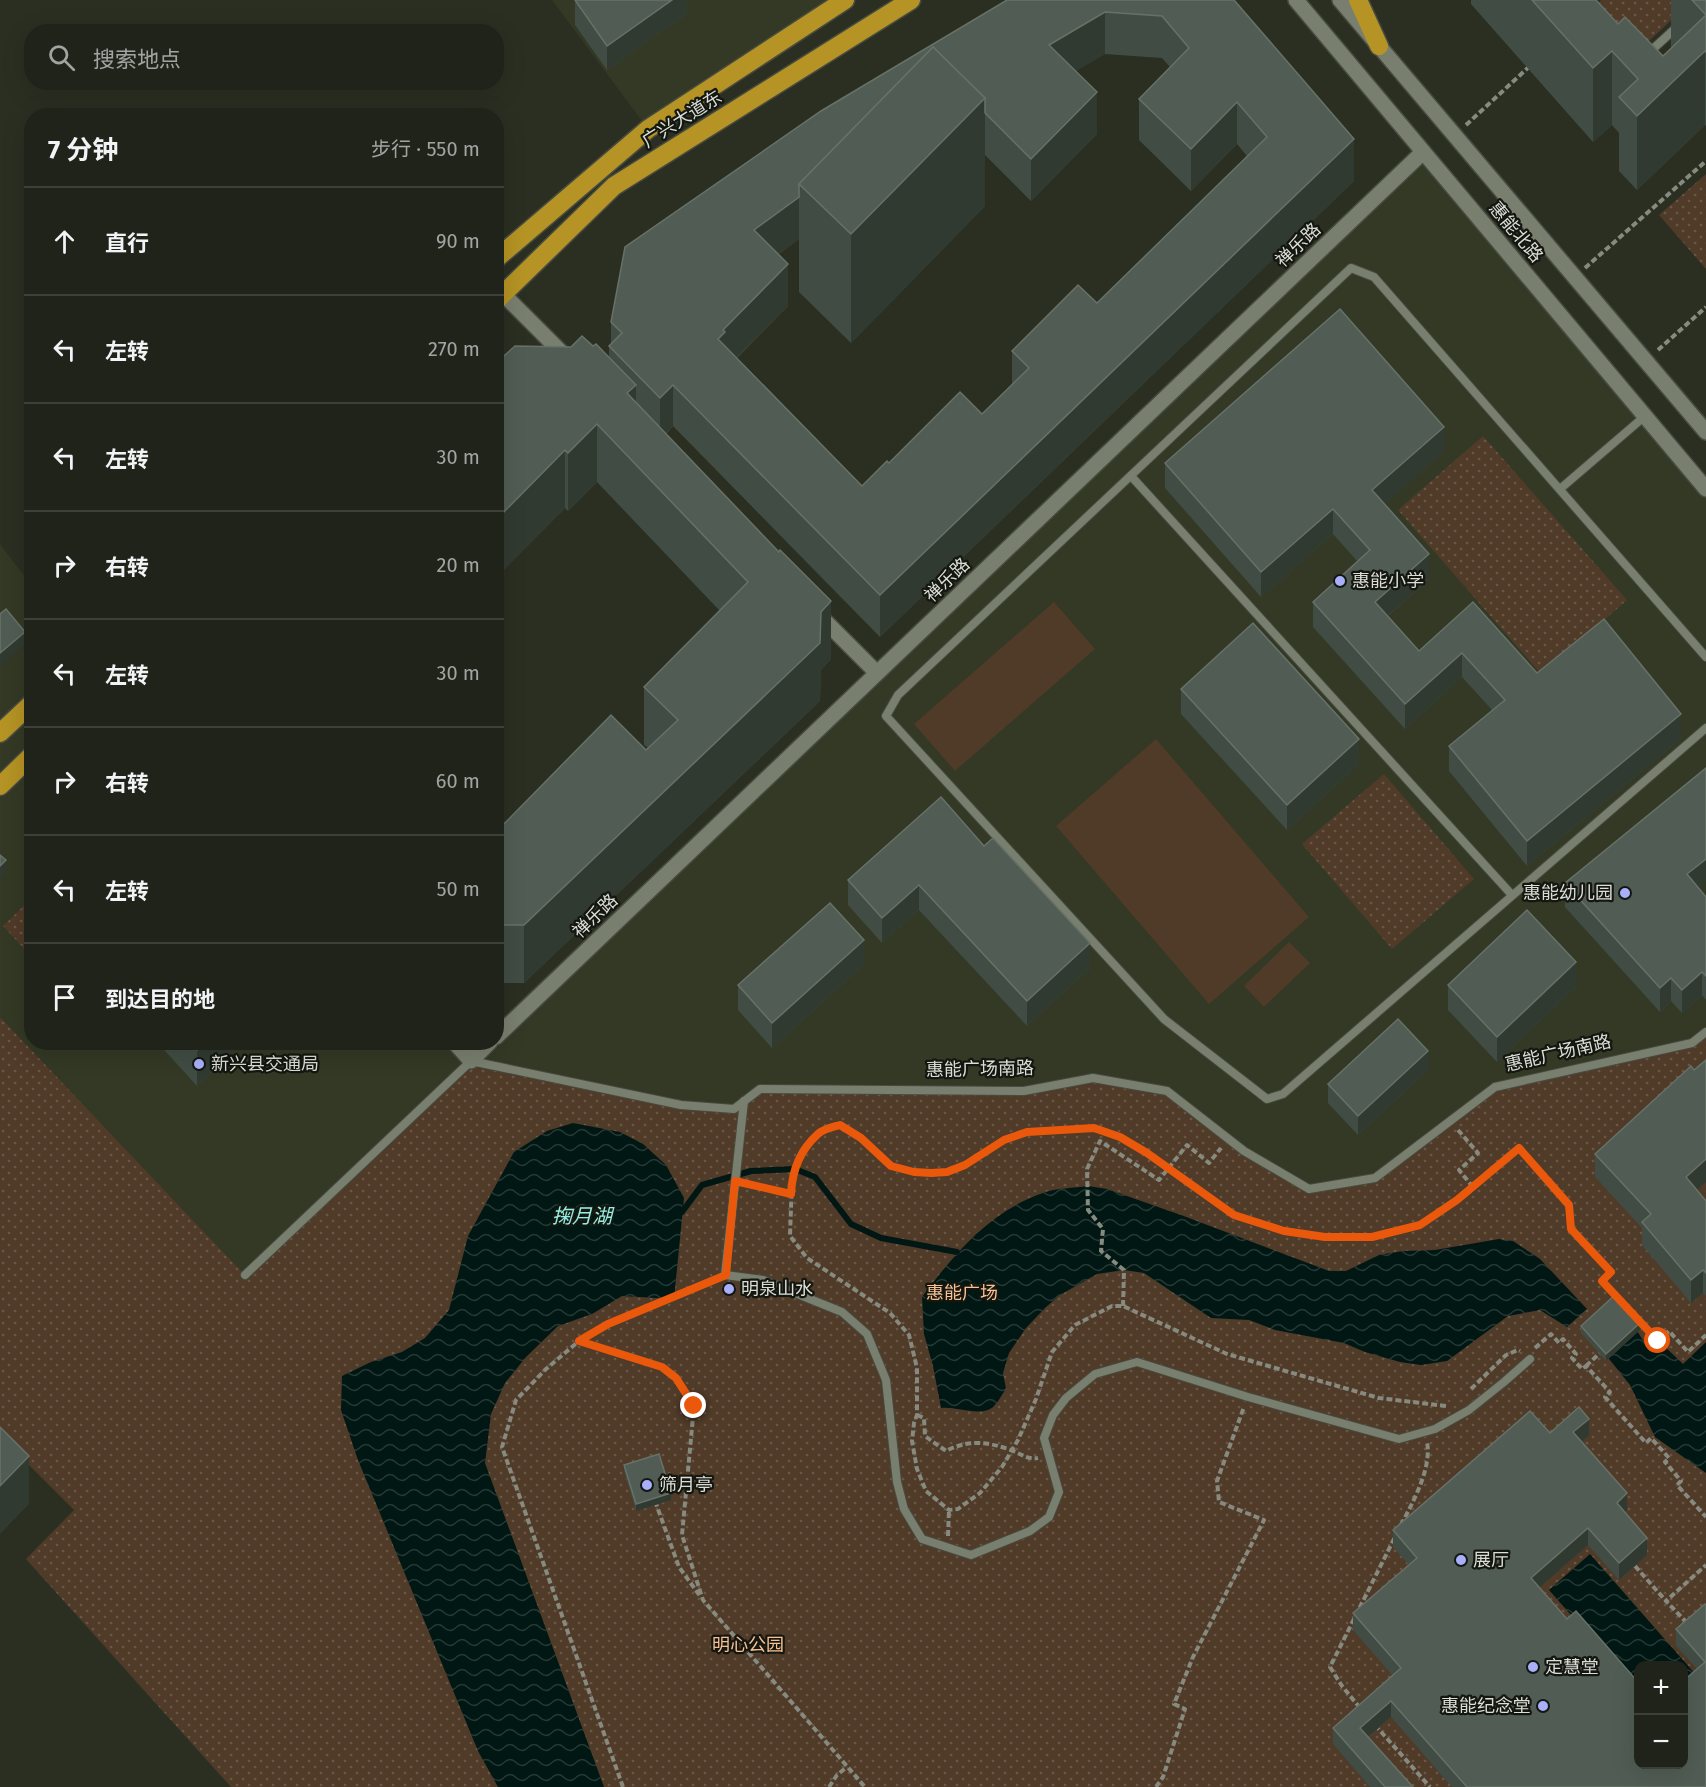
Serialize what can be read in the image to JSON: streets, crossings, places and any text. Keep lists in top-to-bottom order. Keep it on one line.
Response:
{"streets":{"highway":["广兴大道东"],"street":["惠能北路","禅乐路"],"lane":["惠能广场南路"]},"crossings":[["惠能北路","禅乐路"]],"water":["掬月湖"],"parks":["惠能广场","明心公园"],"places":["惠能小学","惠能幼儿园","新兴县交通局","明泉山水","筛月亭","展厅","定慧堂","惠能纪念堂"],"page":{"search":"搜索地点","heading":["7 分钟","步行 · 550 m"],"list":[["直行","90 m"],["左转","270 m"],["左转","30 m"],["右转","20 m"],["左转","30 m"],["右转","60 m"],["左转","50 m"],"到达目的地"],"map_buttons":["+","−"]}}
